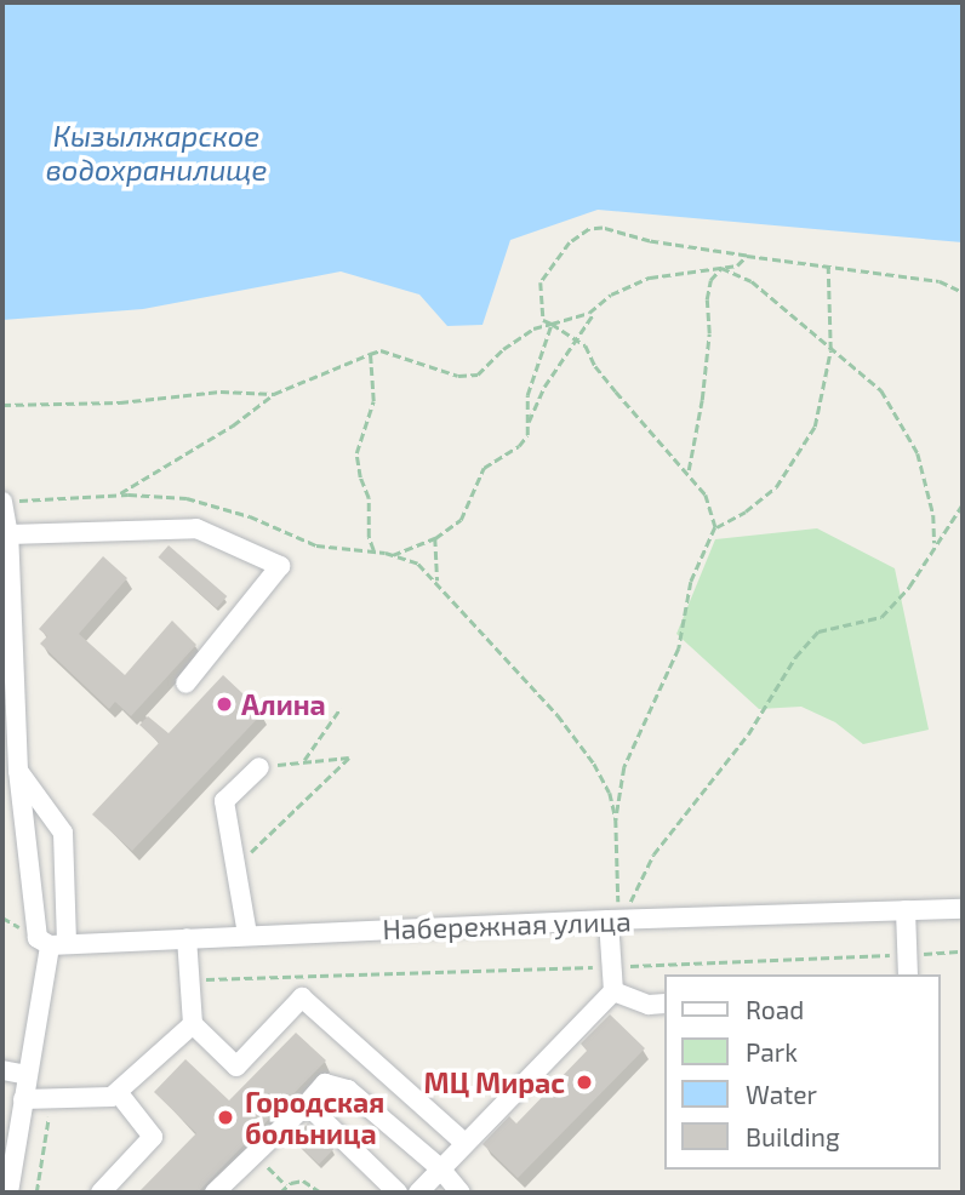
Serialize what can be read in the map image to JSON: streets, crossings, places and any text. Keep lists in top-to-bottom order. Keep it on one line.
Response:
{"streets":{"street":["Набережная улица"]},"water":["Кызылжарское водохранилище"],"places":["Алина","МЦ Мирас","Городская больница"],"legend":["Road","Park","Water","Building"]}
